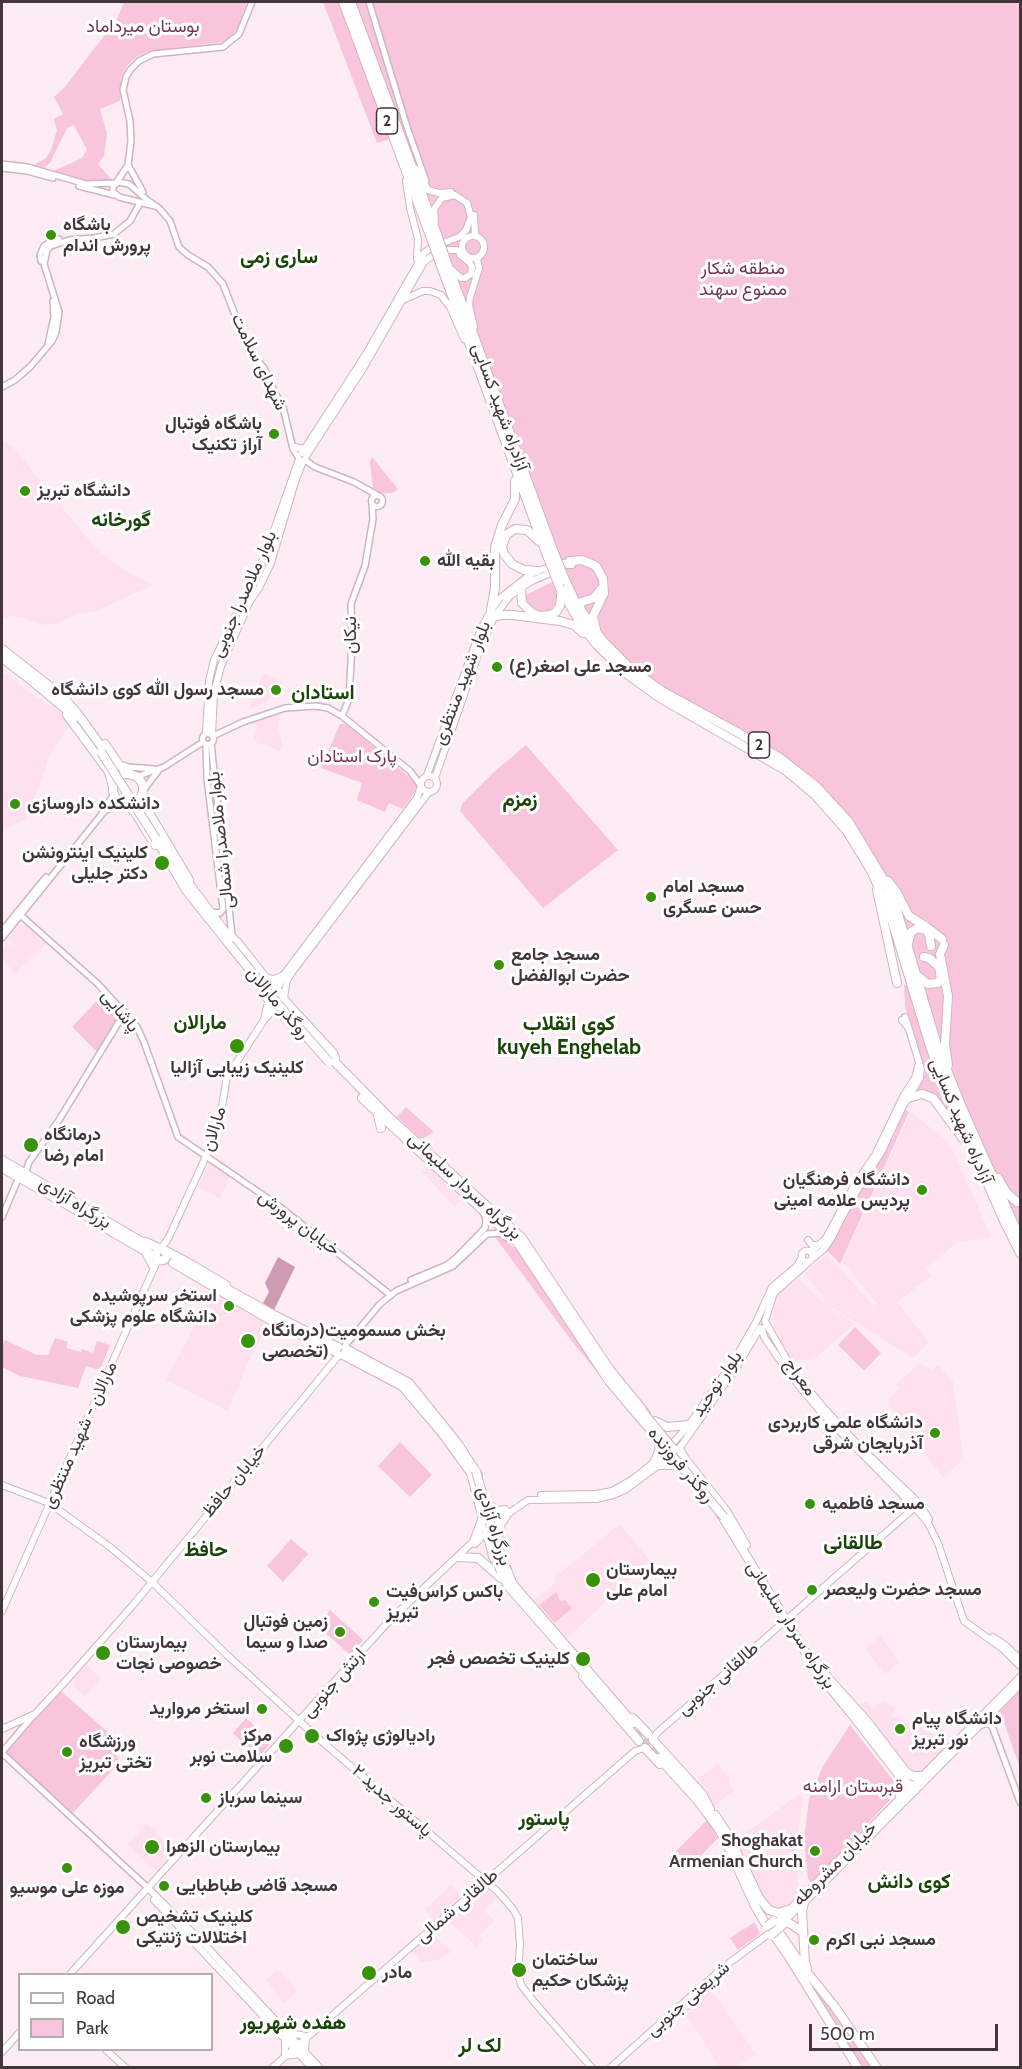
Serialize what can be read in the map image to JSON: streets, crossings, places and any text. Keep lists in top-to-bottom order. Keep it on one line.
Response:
{"streets":{"highway":["2","آزادراه شهید کسایی","روگذر مارالان","بزرگراه سردار سلیمانی","بزرگراه آزادی","روگذر فروزنده"],"main road":["شهدای سلامت","بلوار ملاصدرا جنوبی","نیکان","بلوار شهید منتظری","بلوار ملاصدرا شمالی","پاشایی","مارالان","خیابان پرورش","معراج","بلوار توحید","مارالان - شهید منتظری","خیابان حافظ","طالقانی جنوبی","ارتش جنوبی","پاستور جدید ۲","خیابان مشروطه","طالقانی شمالی","شریعتی جنوبی"]},"crossings":[["2","آزادراه شهید کسایی"],["بلوار ملاصدرا شمالی","روگذر مارالان"],["روگذر مارالان","بزرگراه سردار سلیمانی"],["پاشایی","مارالان"],["پاشایی","خیابان پرورش"],["مارالان","بزرگراه آزادی"],["مارالان","خیابان پرورش"],["مارالان","مارالان - شهید منتظری"],["بزرگراه سردار سلیمانی","بلوار توحید"],["بزرگراه سردار سلیمانی","روگذر فروزنده"],["بزرگراه سردار سلیمانی","طالقانی جنوبی"],["بزرگراه سردار سلیمانی","خیابان مشروطه"],["بزرگراه آزادی","مارالان - شهید منتظری"],["بزرگراه آزادی","خیابان حافظ"],["بزرگراه آزادی","طالقانی جنوبی"],["بزرگراه آزادی","خیابان مشروطه"],["بزرگراه آزادی","طالقانی شمالی"],["بزرگراه آزادی","شریعتی جنوبی"],["معراج","بلوار توحید"],["مارالان - شهید منتظری","پاستور جدید ۲"],["خیابان حافظ","پاستور جدید ۲"],["ارتش جنوبی","پاستور جدید ۲"],["پاستور جدید ۲","طالقانی شمالی"],["خیابان مشروطه","شریعتی جنوبی"]],"districts":["ساری زمی","گورخانه","استادان","زمزم","مارالان","کوی انقلاب kuyeh Enghelab","طالقانی","حافظ","پاستور","کوی دانش","هفده شهریور","لک لر"],"parks":["بوستان میرداماد","منطقه شکار ممنوع سهند","پارک استادان","قبرستان ارامنه"],"places":["باشگاه پرورش اندام","باشگاه فوتبال آراز تکنیک","دانشگاه تبریز","بقیه الله","مسجد علی اصغر(ع)","مسجد رسول الله کوی دانشگاه","دانشکده داروسازی","کلینیک اینترونشن دکتر جلیلی","مسجد امام حسن عسگری","مسجد جامع حضرت ابوالفضل","کلینیک زیبایی آزالیا","درمانگاه امام رضا","دانشگاه فرهنگیان پردیس علامه امینی","استخر سرپوشیده دانشگاه علوم پزشکی","بخش مسمومیت(درمانگاه تخصصی)","دانشگاه علمی کاربردی آذربایجان شرقی","مسجد فاطمیه","بیمارستان امام علی","مسجد حضرت ولیعصر","باکس کراس‌فیت تبریز","زمین فوتبال صدا و سیما","بیمارستان خصوصی نجات","کلینیک تخصص فجر","استخر مروارید","دانشگاه پیام نور تبریز","رادیالوژی پژواک","مرکز سلامت نوبر","ورزشگاه تختی تبریز","سینما سرباز","بیمارستان الزهرا","Shoghakat Armenian Church","موزه علی موسیو","مسجد قاضی طباطبایی","کلینیک تشخیص اختلالات ژنتیکی","مسجد نبی اکرم","ساختمان پزشکان حکیم","مادر"],"legend":["Road","Park"],"scale_bar":"500 m"}
